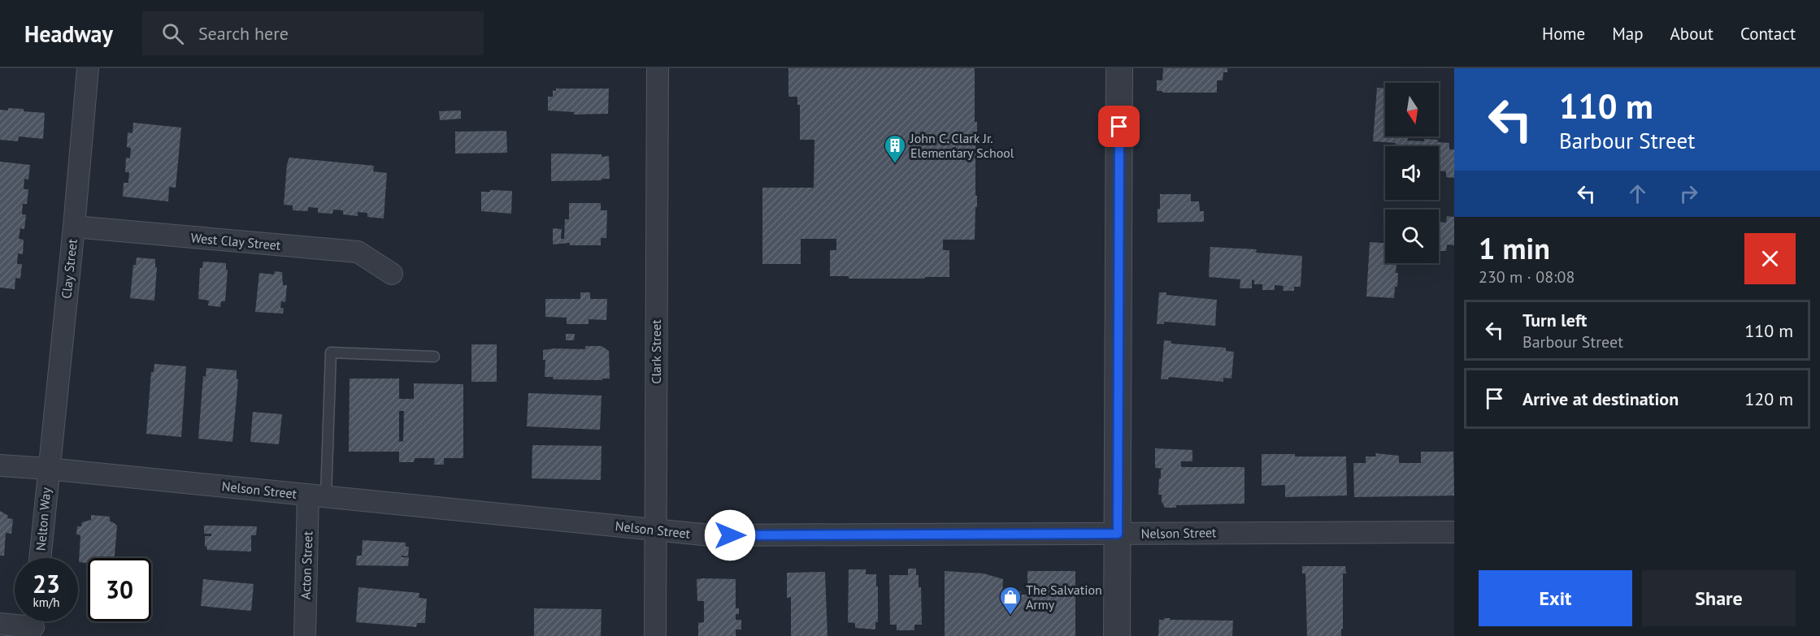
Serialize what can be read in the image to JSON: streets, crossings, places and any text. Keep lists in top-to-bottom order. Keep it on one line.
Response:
{"streets":{"street":["West Clay Street","Clay Street","Clark Street","Nelson Street","Nelton Way","Acton Street"]},"crossings":[["West Clay Street","Clay Street"],["Clay Street","Nelson Street"],["Clay Street","Nelton Way"],["Clark Street","Nelson Street"],["Nelson Street","Nelton Way"],["Nelson Street","Acton Street"]],"places":{"building":["John C. Clark Jr. Elementary School"],"shop":["The Salvation Army"]},"north":"bottom","page":{"header":"Headway","search":"Search here","nav":["Home","Map","About","Contact"],"turn":["110 m","Barbour Street"],"heading":["1 min","230 m · 08:08"],"list":[{"name":"Turn left","note":"Barbour Street","value":"110 m"},{"name":"Arrive at destination","value":"120 m"}],"speed":"23 km/h","limit":"30","buttons":["Exit","Share"]}}
